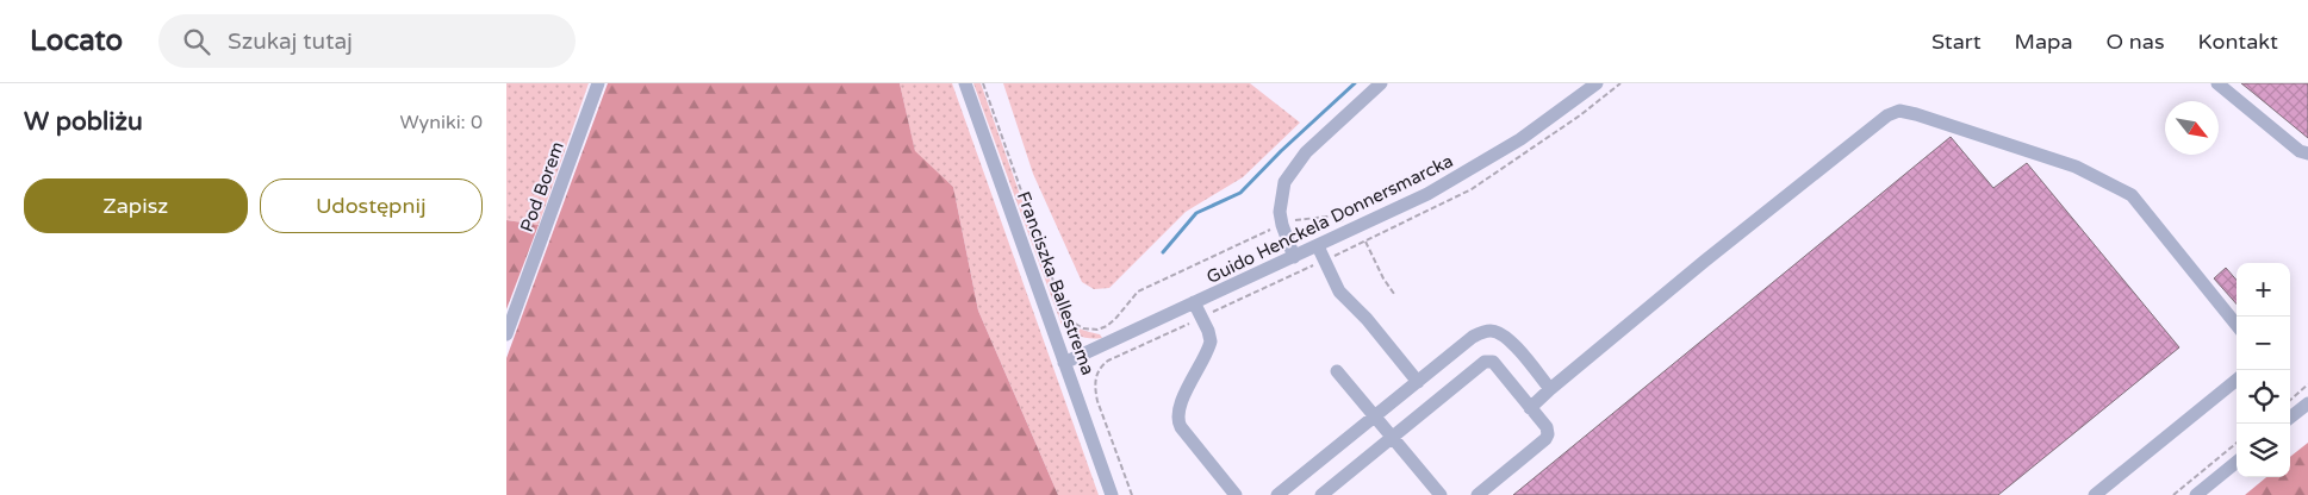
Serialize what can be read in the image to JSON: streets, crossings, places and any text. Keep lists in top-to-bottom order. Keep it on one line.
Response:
{"streets":{"street":["Pod Borem","Guido Henckela Donnersmarcka","Franciszka Ballestrema"]},"crossings":[["Guido Henckela Donnersmarcka","Franciszka Ballestrema"]],"north":"bottom right","page":{"header":"Locato","search":"Szukaj tutaj","nav":["Start","Mapa","O nas","Kontakt"],"heading":["W pobliżu","Wyniki: 0"],"buttons":["Zapisz","Udostępnij"],"map_buttons":["+","−"]}}
